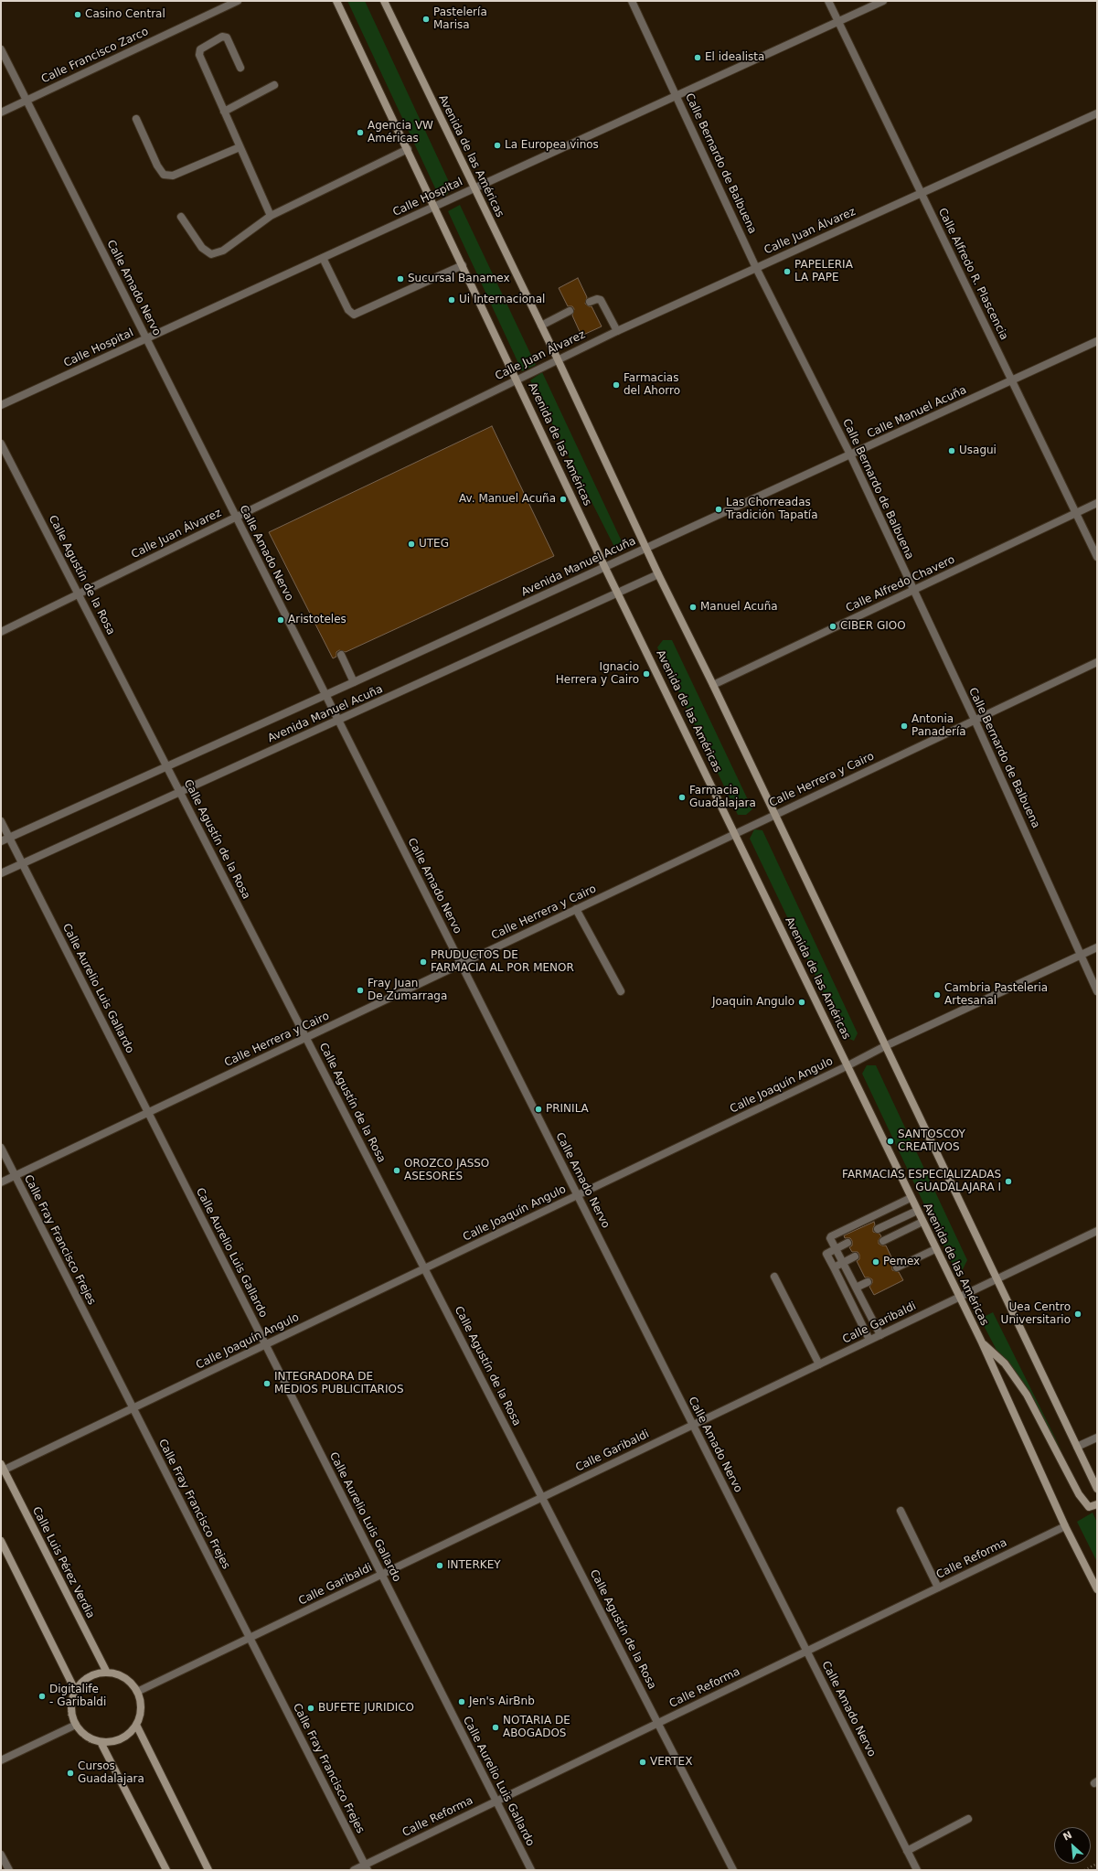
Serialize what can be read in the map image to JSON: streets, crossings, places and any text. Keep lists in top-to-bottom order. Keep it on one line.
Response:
{"streets":{"main road":["Avenida de las Américas","Calle Luis Pérez Verdia"],"street":["Calle Francisco Zarco","Calle Bernardo de Balbuena","Calle Hospital","Calle Juan Álvarez","Calle Alfredo R. Plascencia","Calle Amado Nervo","Calle Manuel Acuña","Avenida Manuel Acuña","Calle Agustín de la Rosa","Calle Alfredo Chavero","Calle Herrera y Cairo","Calle Aurelio Luis Gallardo","Calle Joaquín Angulo","Calle Fray Francisco Frejes","Calle Garibaldi","Calle Reforma"]},"crossings":[["Calle Francisco Zarco","Calle Amado Nervo"],["Avenida de las Américas","Calle Hospital"],["Avenida de las Américas","Calle Juan Álvarez"],["Avenida de las Américas","Calle Manuel Acuña"],["Avenida de las Américas","Avenida Manuel Acuña"],["Avenida de las Américas","Calle Alfredo Chavero"],["Avenida de las Américas","Calle Herrera y Cairo"],["Avenida de las Américas","Calle Joaquín Angulo"],["Avenida de las Américas","Calle Garibaldi"],["Avenida de las Américas","Calle Reforma"],["Calle Bernardo de Balbuena","Calle Hospital"],["Calle Bernardo de Balbuena","Calle Juan Álvarez"],["Calle Bernardo de Balbuena","Calle Manuel Acuña"],["Calle Bernardo de Balbuena","Calle Alfredo Chavero"],["Calle Bernardo de Balbuena","Calle Herrera y Cairo"],["Calle Bernardo de Balbuena","Calle Joaquín Angulo"],["Calle Hospital","Calle Alfredo R. Plascencia"],["Calle Hospital","Calle Amado Nervo"],["Calle Juan Álvarez","Calle Alfredo R. Plascencia"],["Calle Juan Álvarez","Calle Amado Nervo"],["Calle Juan Álvarez","Calle Agustín de la Rosa"],["Calle Alfredo R. Plascencia","Calle Manuel Acuña"],["Calle Alfredo R. Plascencia","Calle Alfredo Chavero"],["Calle Amado Nervo","Avenida Manuel Acuña"],["Calle Amado Nervo","Calle Herrera y Cairo"],["Calle Amado Nervo","Calle Joaquín Angulo"],["Calle Amado Nervo","Calle Garibaldi"],["Calle Amado Nervo","Calle Reforma"],["Calle Manuel Acuña","Avenida Manuel Acuña"],["Avenida Manuel Acuña","Calle Agustín de la Rosa"],["Avenida Manuel Acuña","Calle Aurelio Luis Gallardo"],["Calle Agustín de la Rosa","Calle Herrera y Cairo"],["Calle Agustín de la Rosa","Calle Joaquín Angulo"],["Calle Agustín de la Rosa","Calle Garibaldi"],["Calle Agustín de la Rosa","Calle Reforma"],["Calle Herrera y Cairo","Calle Aurelio Luis Gallardo"],["Calle Herrera y Cairo","Calle Fray Francisco Frejes"],["Calle Aurelio Luis Gallardo","Calle Joaquín Angulo"],["Calle Aurelio Luis Gallardo","Calle Garibaldi"],["Calle Aurelio Luis Gallardo","Calle Reforma"],["Calle Joaquín Angulo","Calle Fray Francisco Frejes"],["Calle Joaquín Angulo","Calle Luis Pérez Verdia"],["Calle Fray Francisco Frejes","Calle Garibaldi"],["Calle Fray Francisco Frejes","Calle Reforma"],["Calle Garibaldi","Calle Luis Pérez Verdia"]],"places":["Casino Central","Pastelería Marisa","El idealista","Agencia VW Américas","La Europea vinos","PAPELERIA LA PAPE","Sucursal Banamex","Ui Internacional","Farmacias del Ahorro","Usagui","Av. Manuel Acuña","Las Chorreadas Tradición Tapatía","UTEG","Manuel Acuña","Aristoteles","CIBER GIOO","Ignacio Herrera y Cairo","Antonia Panadería","Farmacia Guadalajara","PRUDUCTOS DE FARMACIA AL POR MENOR","Fray Juan De Zumarraga","Cambria Pasteleria Artesanal","Joaquin Angulo","PRINILA","SANTOSCOY CREATIVOS","OROZCO JASSO ASESORES","FARMACIAS ESPECIALIZADAS GUADALAJARA I","Pemex","Uea Centro Universitario","INTEGRADORA DE MEDIOS PUBLICITARIOS","INTERKEY","Digitalife - Garibaldi","Jen's AirBnb","BUFETE JURIDICO","NOTARIA DE ABOGADOS","VERTEX","Cursos Guadalajara"],"north":"top left"}
